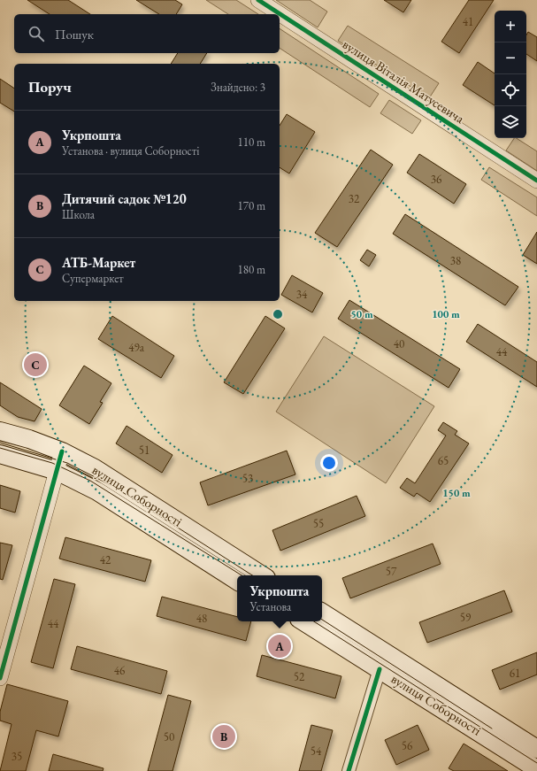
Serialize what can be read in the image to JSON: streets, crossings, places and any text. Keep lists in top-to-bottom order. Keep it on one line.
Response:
{"streets":{"main road":["вулиця Соборності"],"street":["вулиця Віталія Матусевича"]},"house_numbers":["41","36","32","38","34","40","49а","44","51","65","53","55","42","57","59","48","44","46","61","52","50","56","54","35"],"page":{"map_buttons":["+","−"],"search":"Пошук","heading":["Поруч","Знайдено: 3"],"list":[{"mark":"A","name":"Укрпошта","note":"Установа · вулиця Соборності","value":"110 m"},{"mark":"B","name":"Дитячий садок №120","note":"Школа","value":"170 m"},{"mark":"C","name":"АТБ-Маркет","note":"Супермаркет","value":"180 m"}],"pins":["C","A","B"],"popup":["Укрпошта","Установа"]},"rings":["50 m","100 m","150 m"]}
